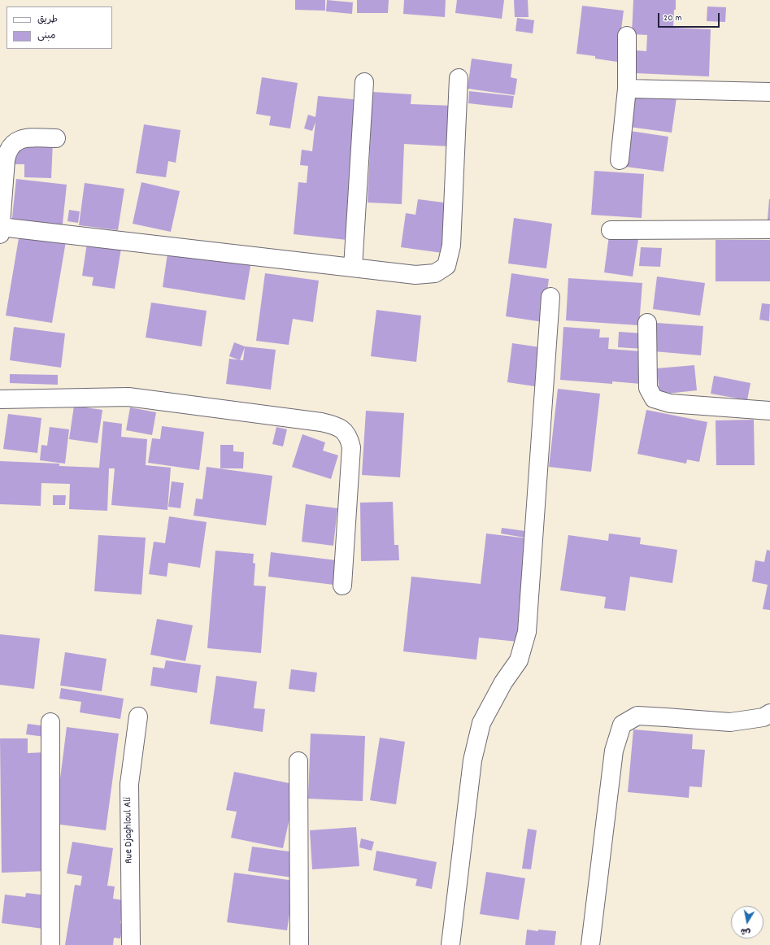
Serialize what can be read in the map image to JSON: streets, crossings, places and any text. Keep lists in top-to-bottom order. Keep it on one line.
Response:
{"streets":{"street":["Rue Djaghloul Ali"]},"legend":["طريق","مبنى"],"scale_bar":"20 m","north":"bottom"}
